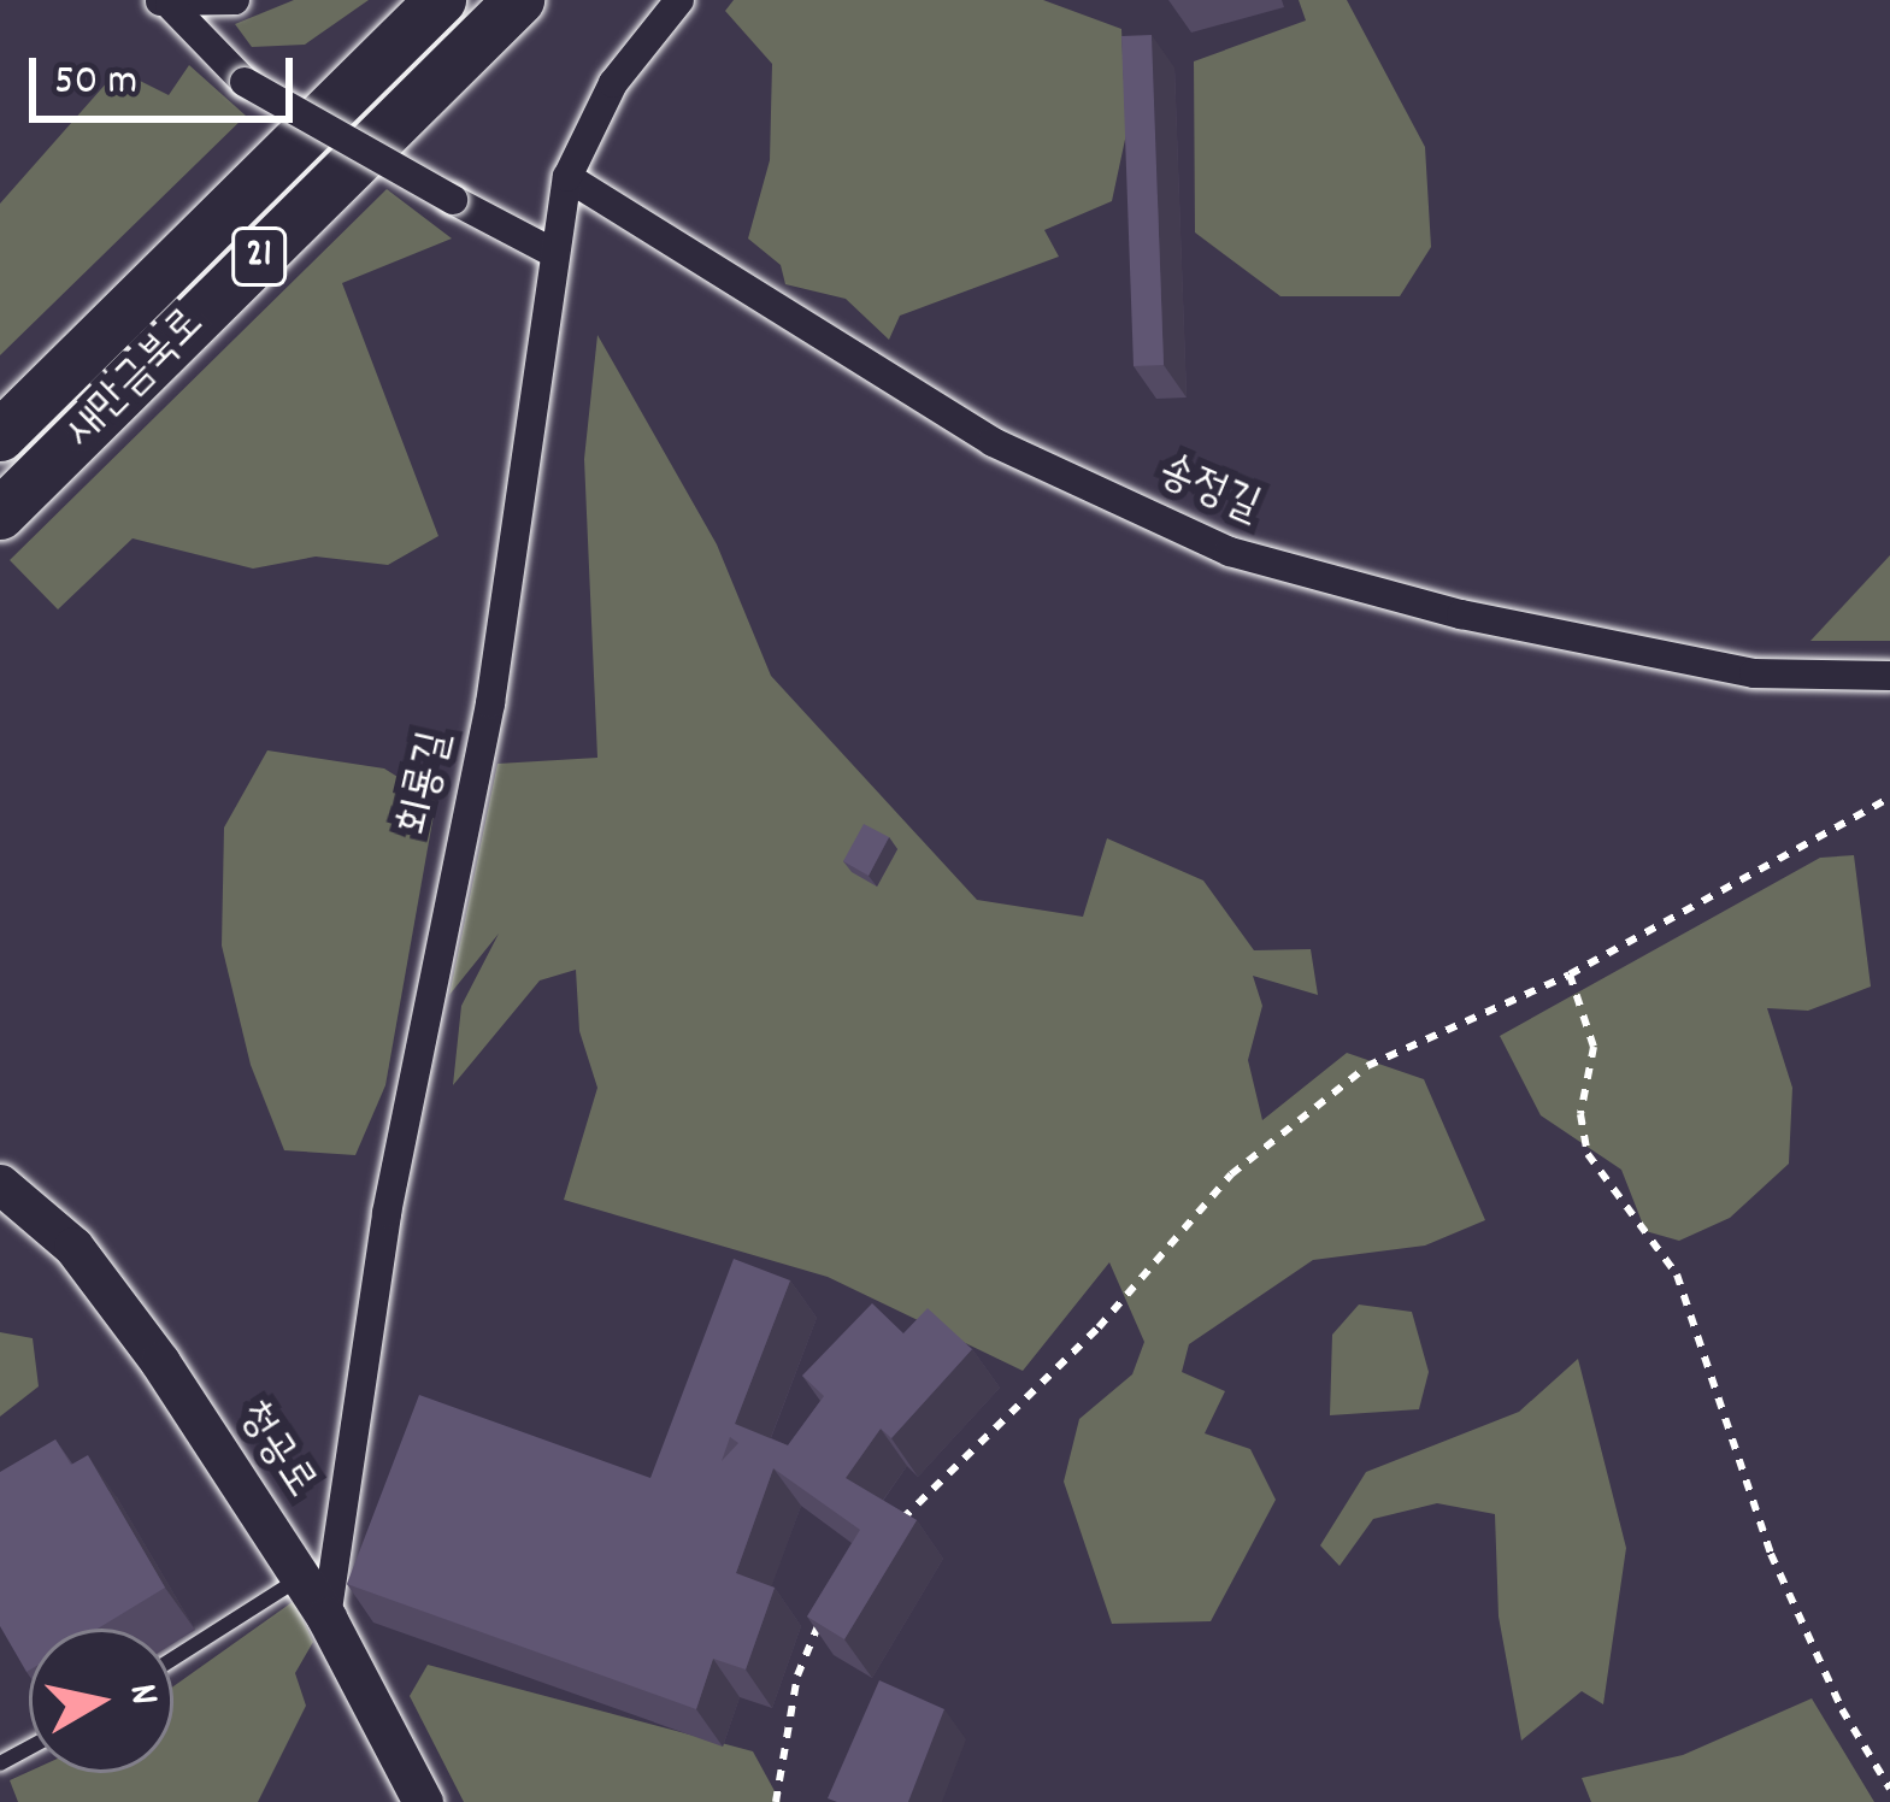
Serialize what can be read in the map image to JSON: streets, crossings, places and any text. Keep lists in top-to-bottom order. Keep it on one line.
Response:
{"streets":{"highway":["21","새만금북로"],"street":["송정길","회룡길","청공로"]},"crossings":[["송정길","회룡길"],["회룡길","청공로"]],"scale_bar":"50 m","north":"right"}
